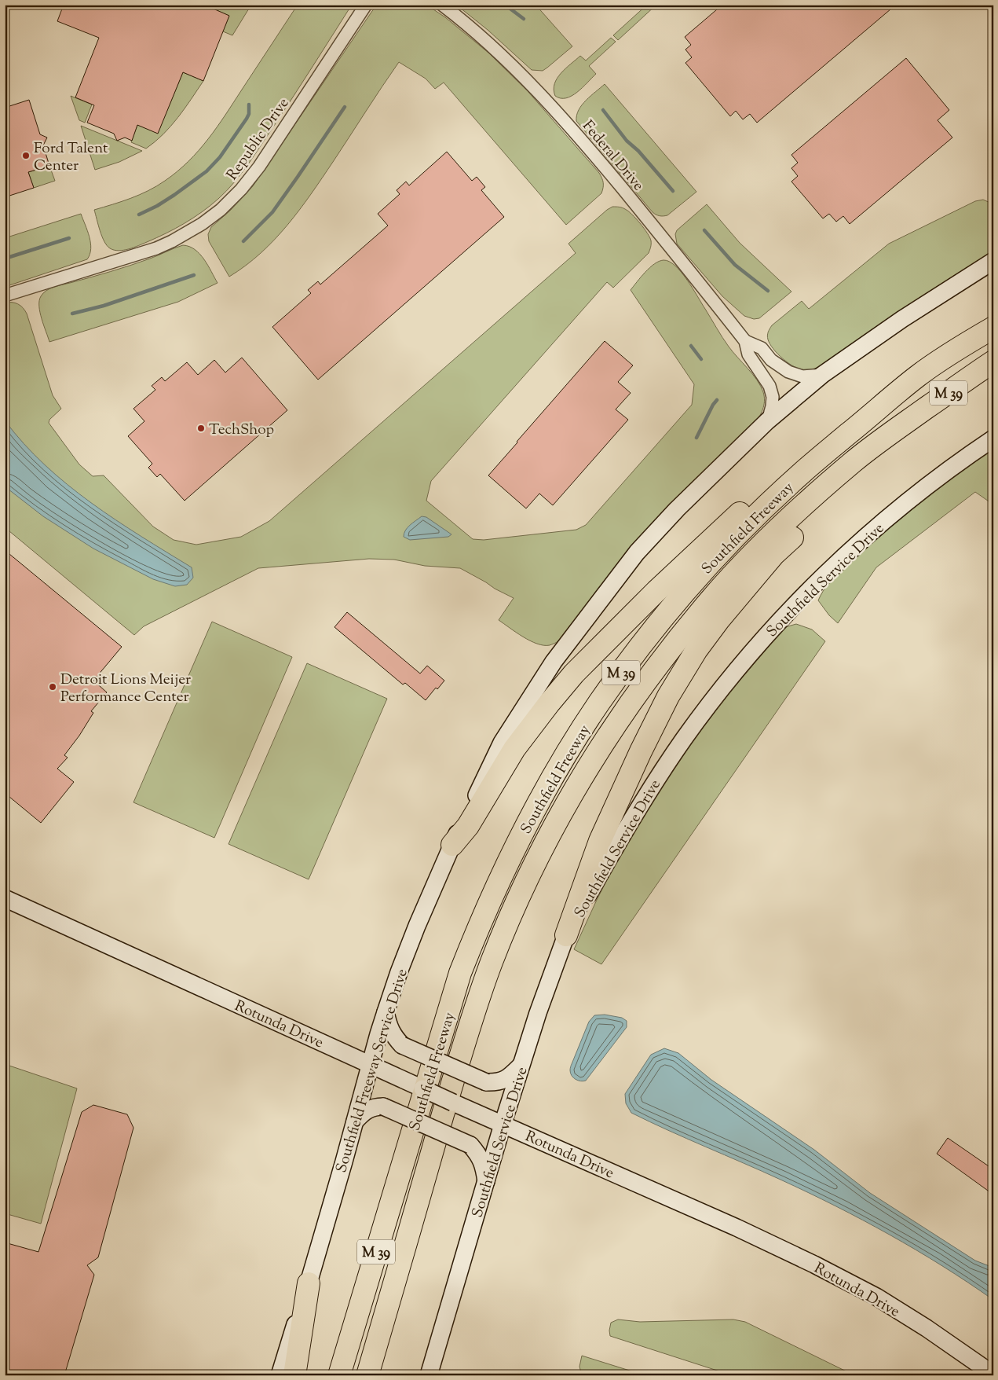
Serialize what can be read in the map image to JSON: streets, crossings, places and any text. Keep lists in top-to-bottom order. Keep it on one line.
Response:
{"streets":{"highway":["M 39","Southfield Freeway"],"main road":["Southfield Service Drive","Rotunda Drive","Southfield Freeway Service Drive"],"street":["Republic Drive","Federal Drive"]},"crossings":[["Federal Drive","Southfield Freeway Service Drive"],["Southfield Service Drive","Rotunda Drive"],["Rotunda Drive","Southfield Freeway Service Drive"]],"places":["Ford Talent Center","TechShop","Detroit Lions Meijer Performance Center"]}
